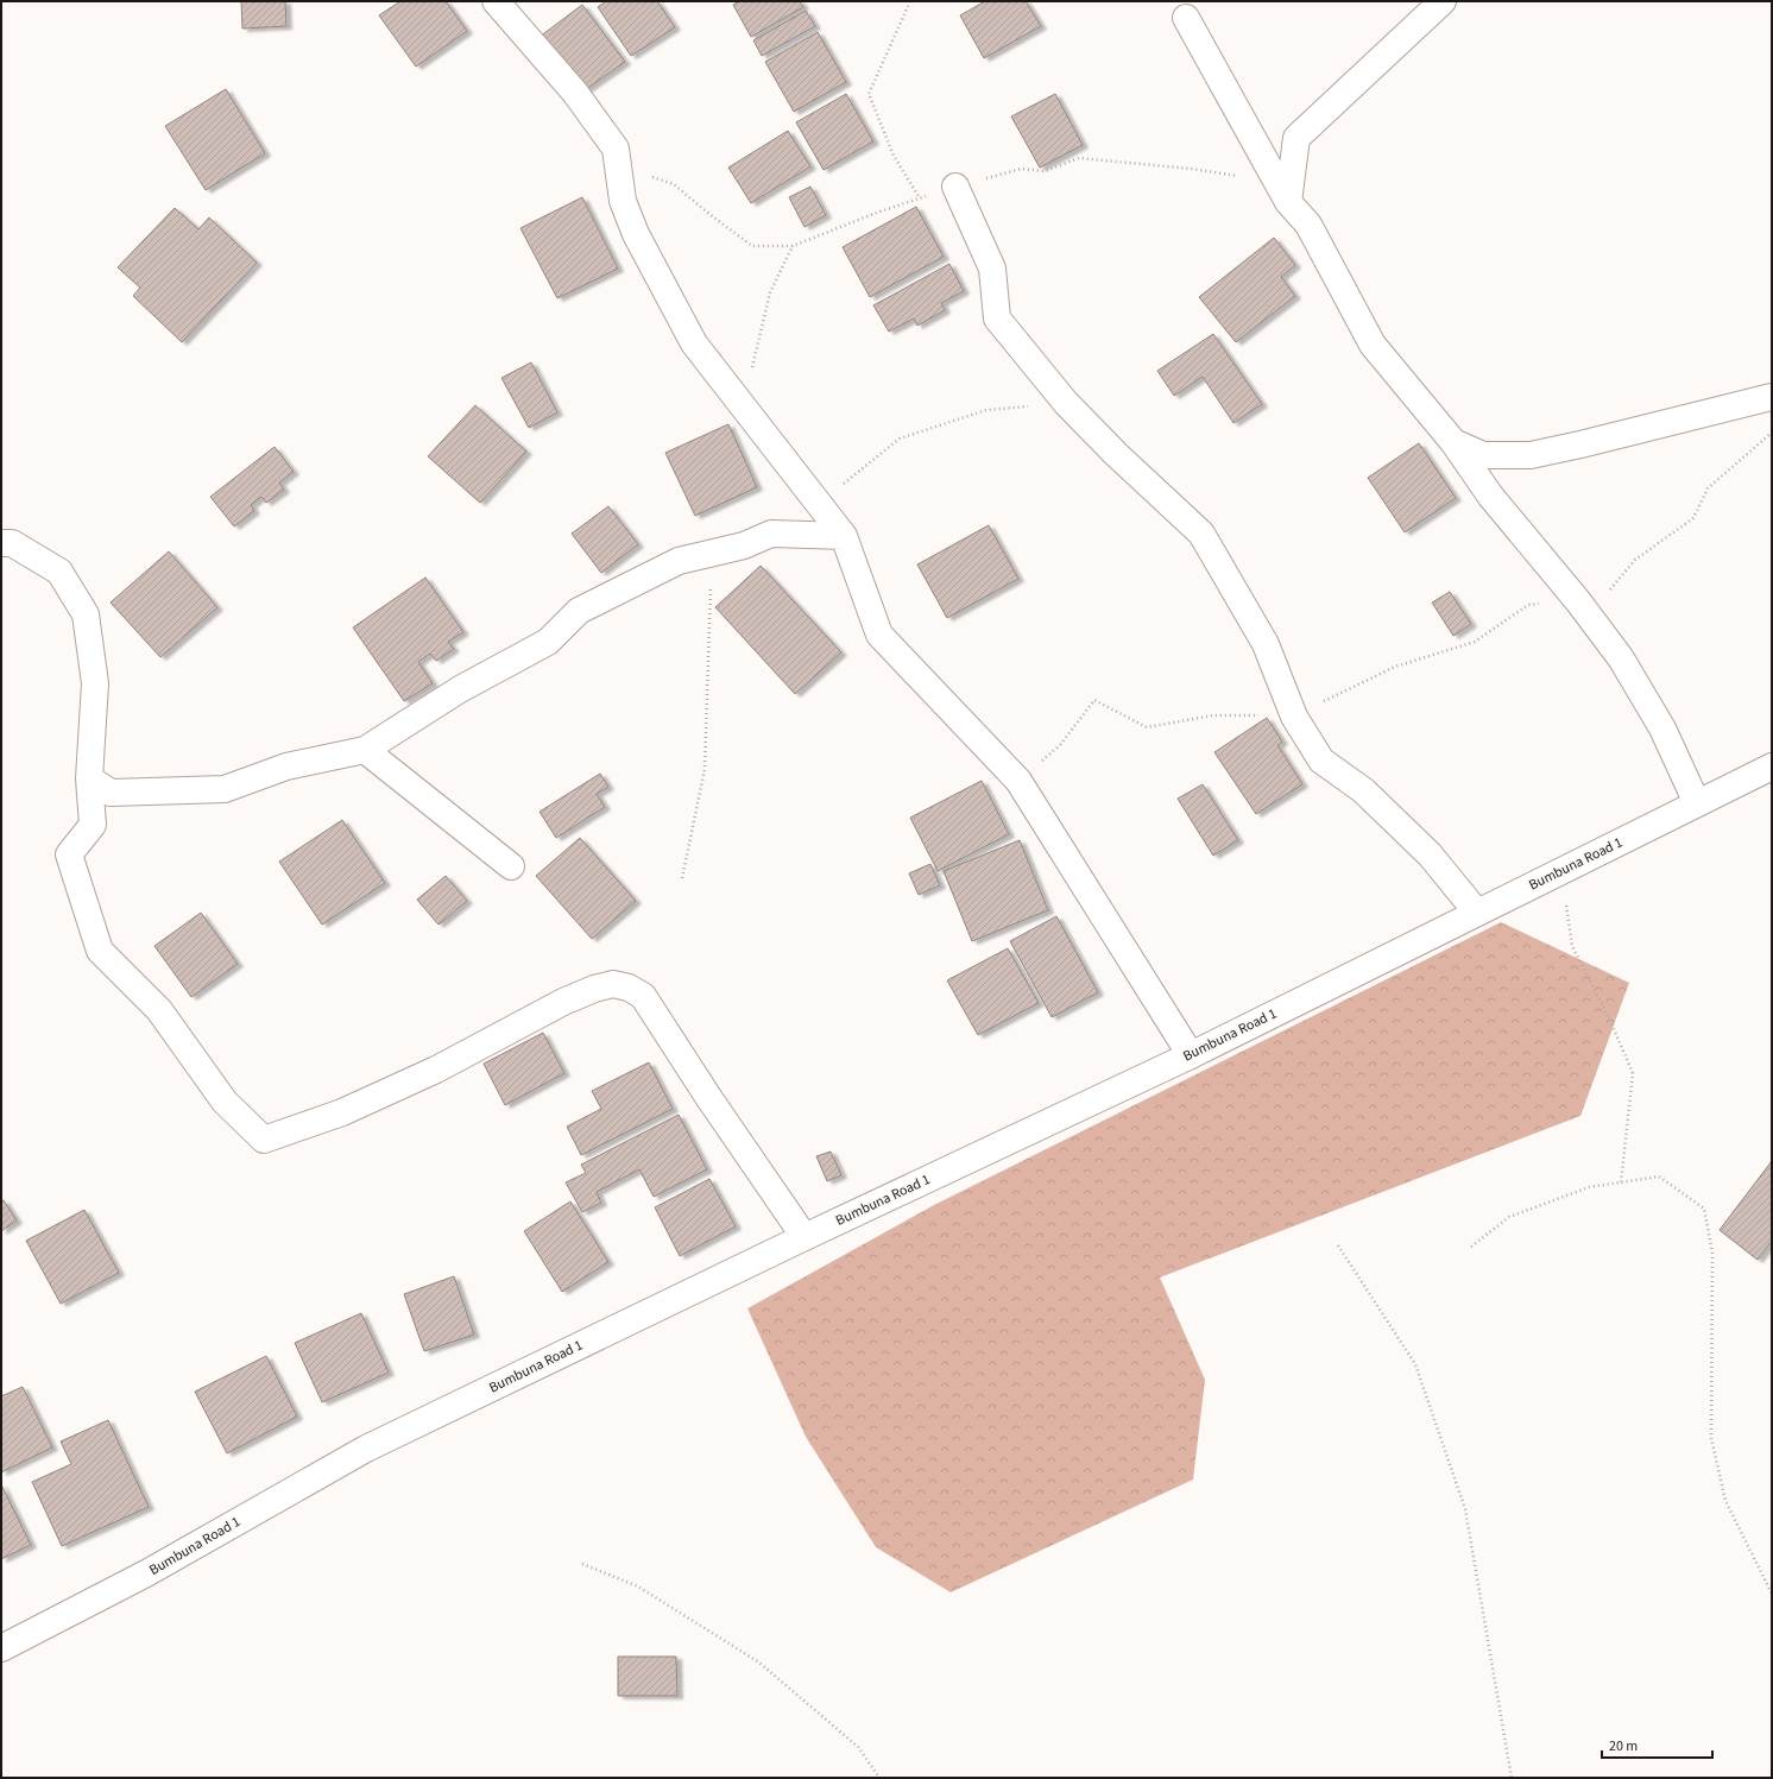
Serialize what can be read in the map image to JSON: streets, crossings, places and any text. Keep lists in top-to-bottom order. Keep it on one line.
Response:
{"streets":{"street":["Bumbuna Road 1"]},"scale_bar":"20 m"}
